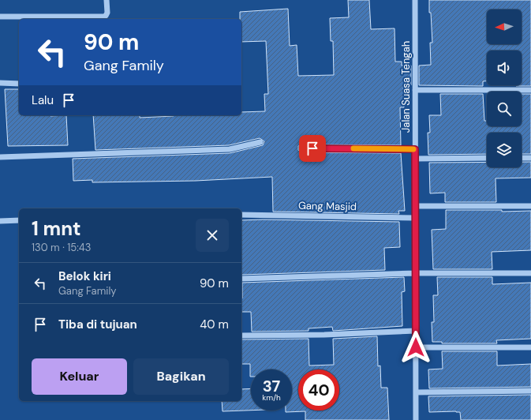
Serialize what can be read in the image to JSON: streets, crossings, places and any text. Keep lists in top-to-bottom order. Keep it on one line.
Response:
{"streets":{"street":["Jalan Suasa Tengah","Gang Masjid"]},"crossings":[["Jalan Suasa Tengah","Gang Masjid"]],"north":"left","page":{"turn":["90 m","Gang Family"],"then":"Lalu","heading":["1 mnt","130 m · 15:43"],"list":[{"name":"Belok kiri","note":"Gang Family","value":"90 m"},{"name":"Tiba di tujuan","value":"40 m"}],"buttons":["Keluar","Bagikan"],"speed":"37 km/h","limit":"40"}}
